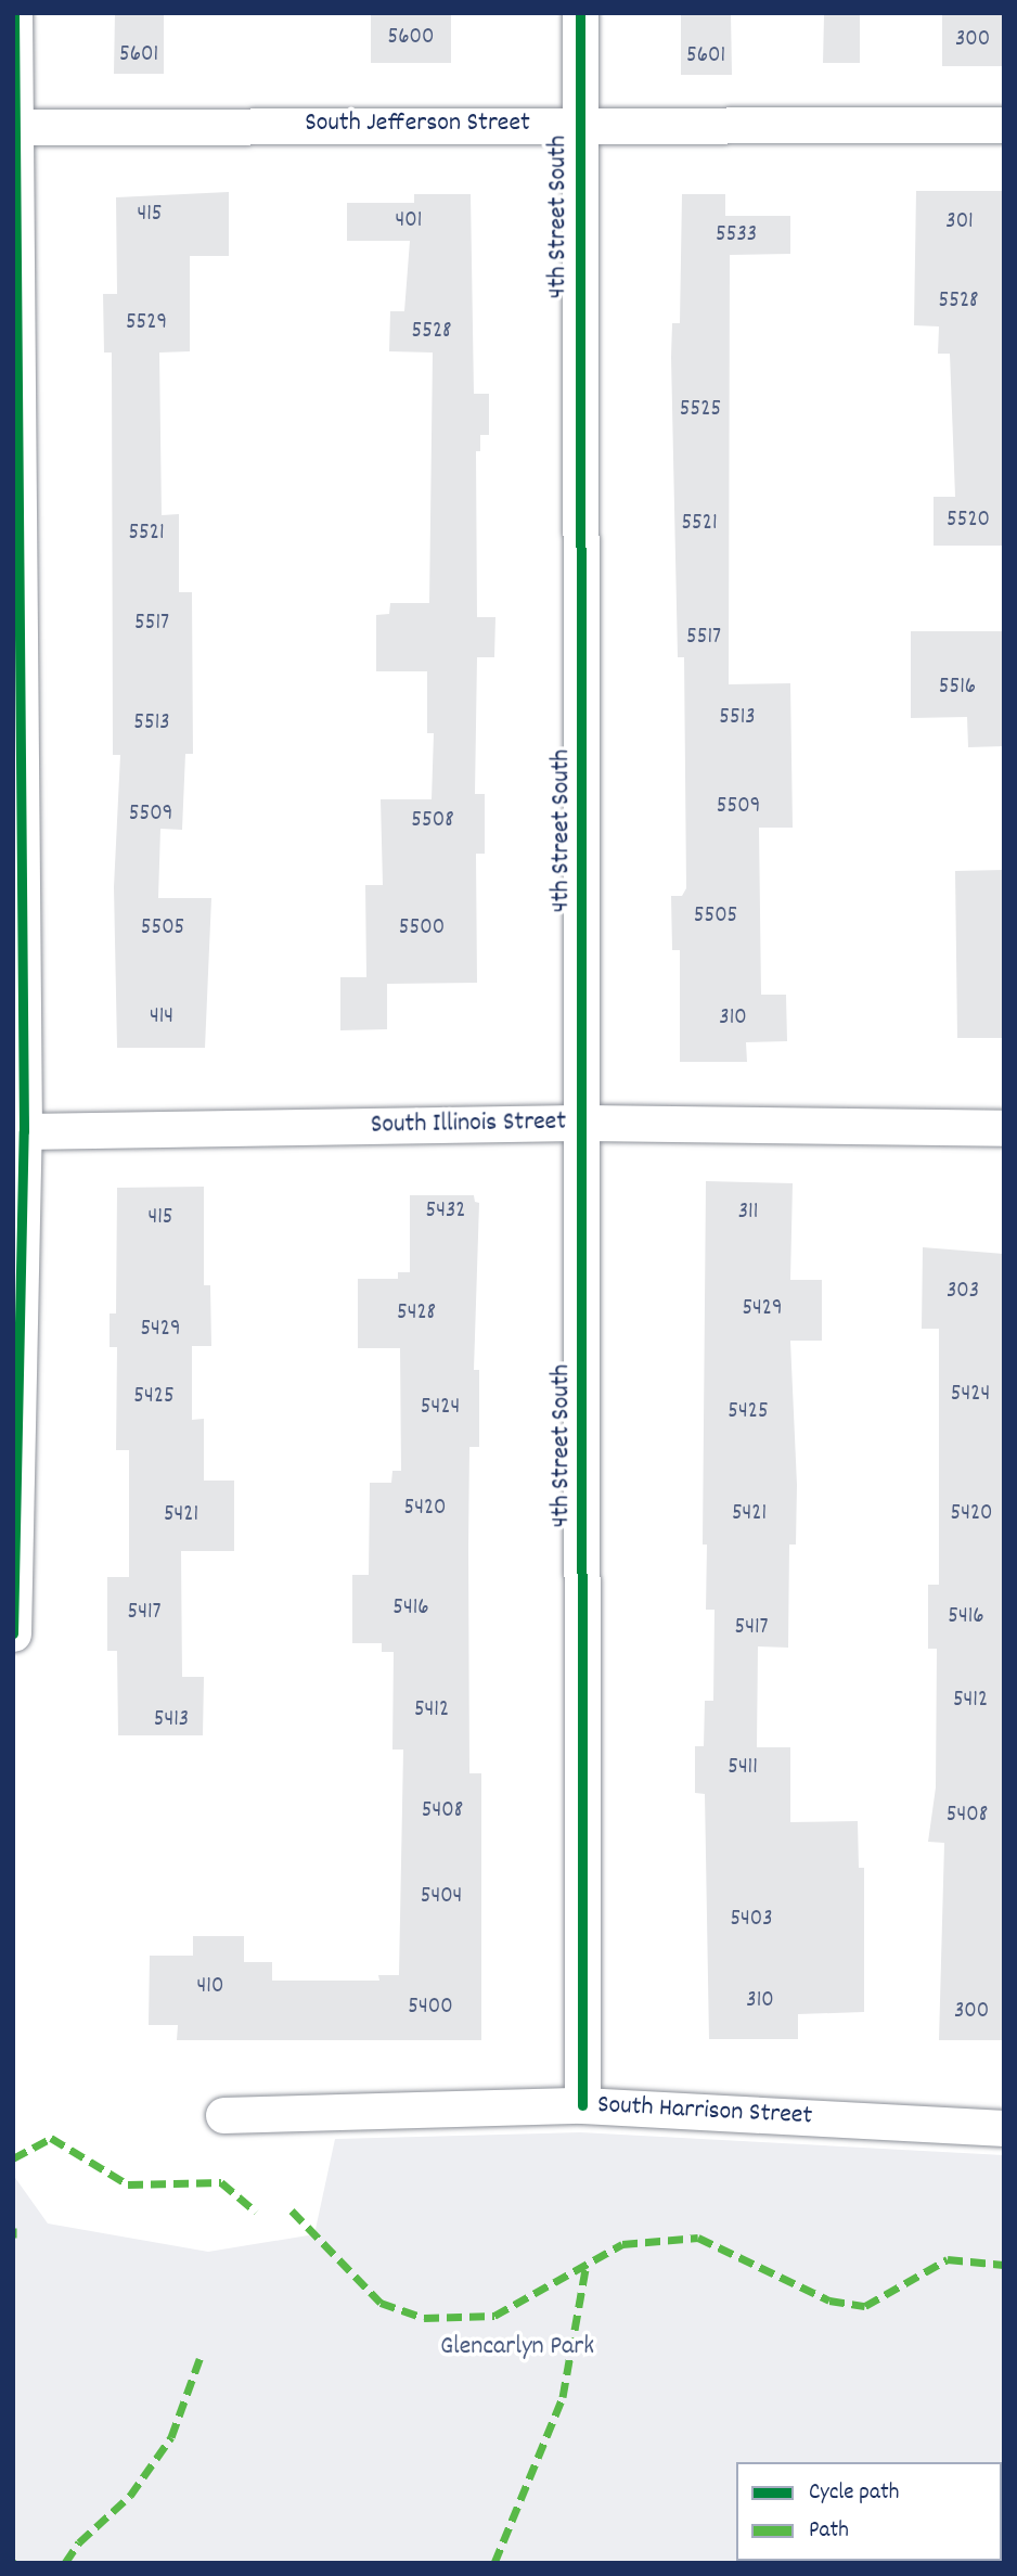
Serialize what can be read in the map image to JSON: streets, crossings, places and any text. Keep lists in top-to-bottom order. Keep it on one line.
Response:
{"streets":{"street":["South Jefferson Street","4th Street South","South Illinois Street","South Harrison Street"]},"crossings":[["South Jefferson Street","4th Street South"],["4th Street South","South Illinois Street"],["4th Street South","South Harrison Street"]],"parks":["Glencarlyn Park"],"house_numbers":["5600","300","5601","5601","415","401","301","5533","5528","5529","5528","5525","5520","5521","5521","5517","5517","5516","5513","5513","5509","5509","5508","5505","5505","5500","414","310","5432","311","415","303","5429","5428","5429","5424","5425","5424","5425","5420","5421","5420","5421","5416","5417","5416","5417","5412","5412","5413","5411","5408","5408","5404","5403","410","310","5400","300"],"legend":["Cycle path","Path"]}
